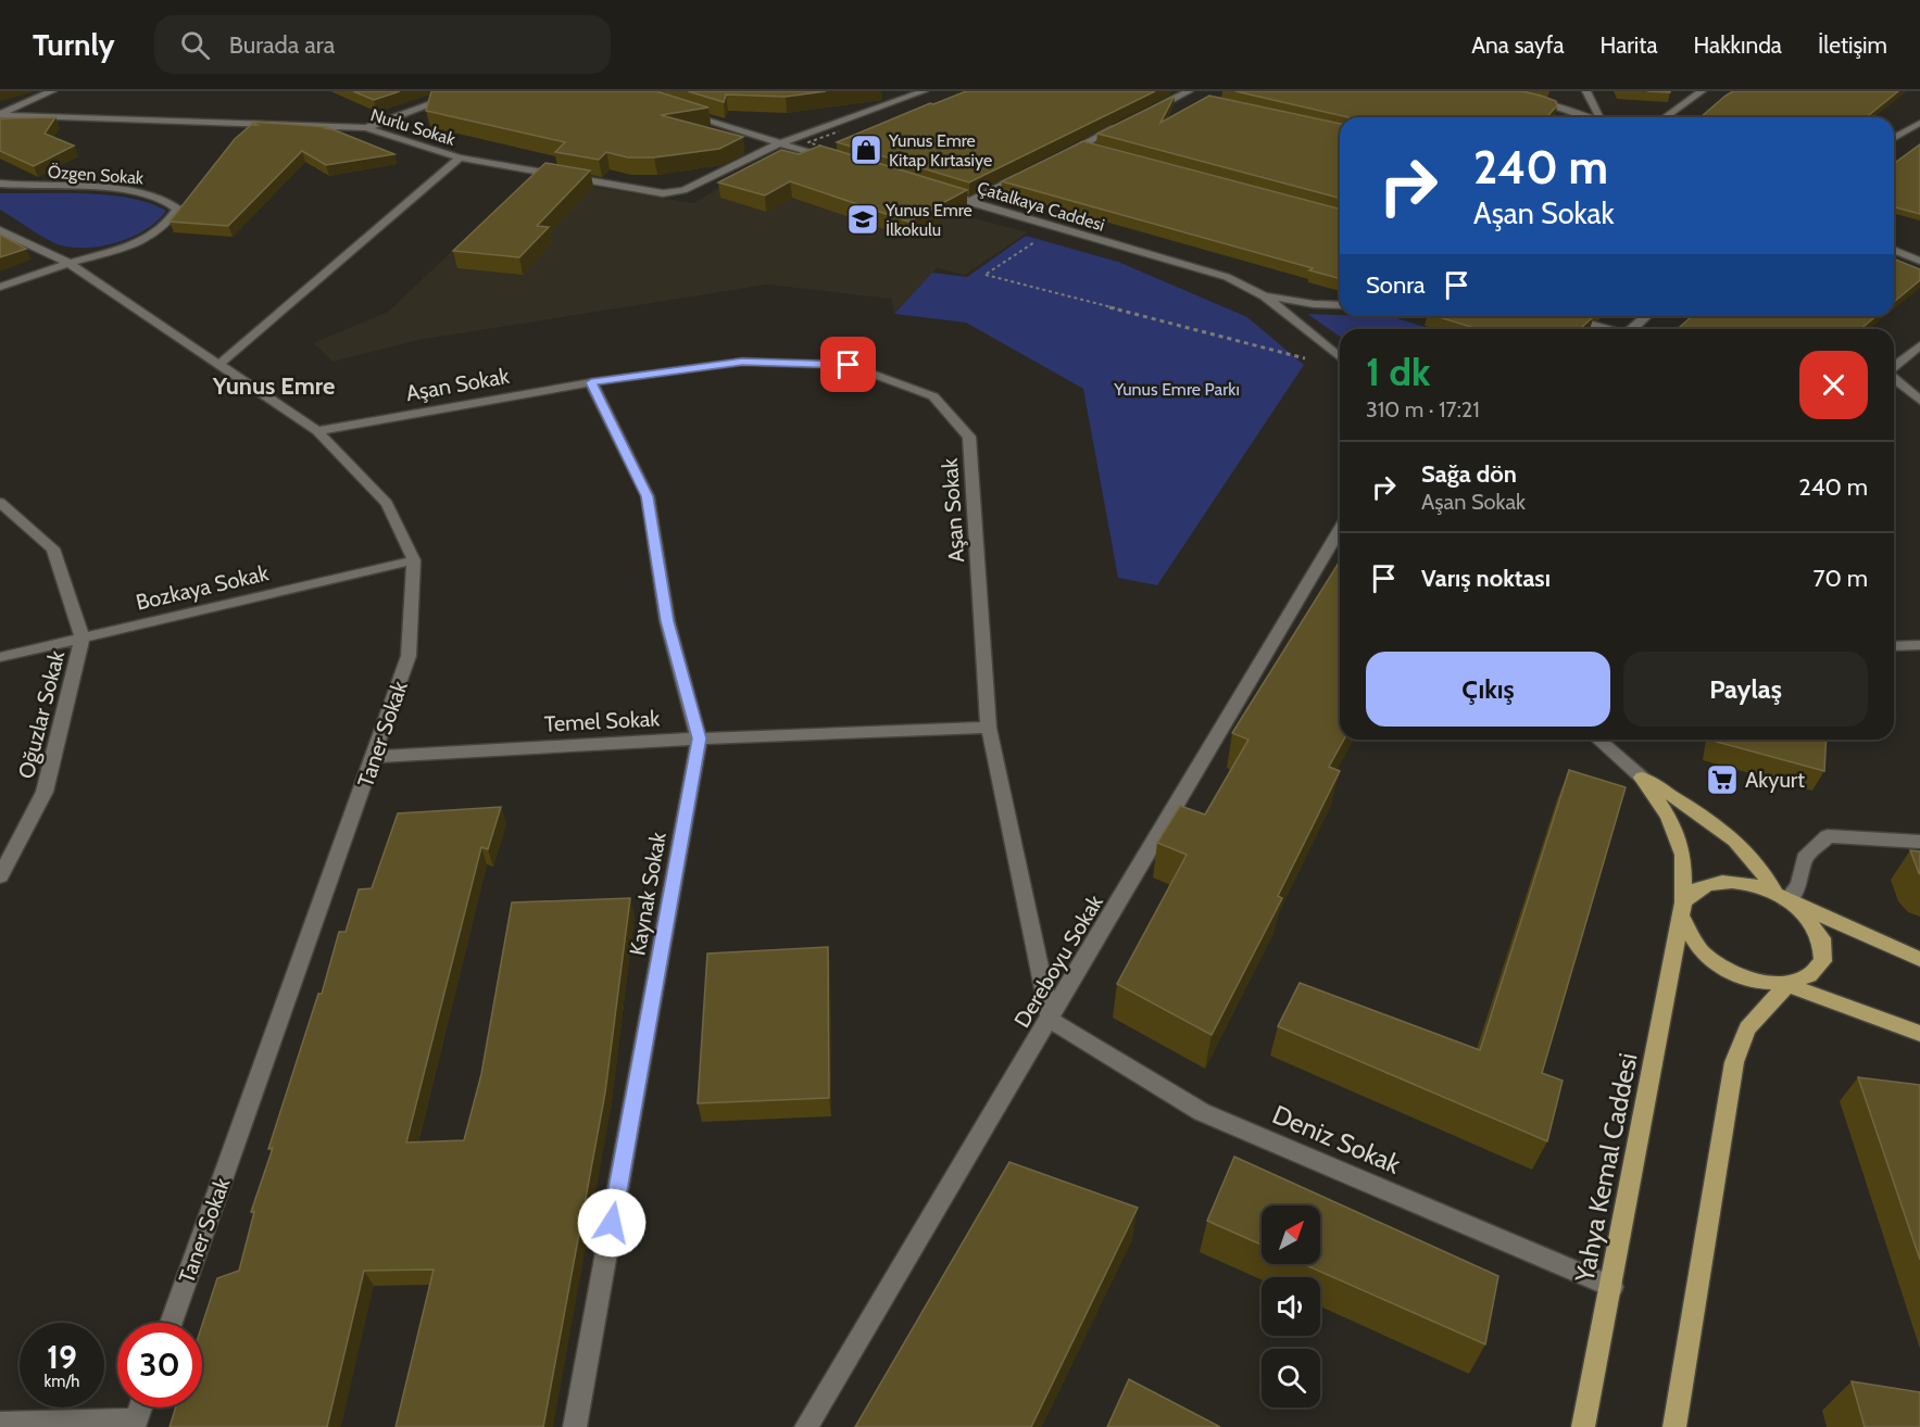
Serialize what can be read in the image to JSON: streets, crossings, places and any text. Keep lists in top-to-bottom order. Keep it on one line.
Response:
{"streets":{"main road":["Yahya Kemal Caddesi"],"street":["Nurlu Sokak","Özgen Sokak","Çatalkaya Caddesi","Aşan Sokak","Bozkaya Sokak","Oğuzlar Sokak","Temel Sokak","Taner Sokak","Kaynak Sokak","Dereboyu Sokak","Deniz Sokak"]},"crossings":[["Nurlu Sokak","Taner Sokak"],["Özgen Sokak","Taner Sokak"],["Aşan Sokak","Temel Sokak"],["Aşan Sokak","Taner Sokak"],["Aşan Sokak","Kaynak Sokak"],["Aşan Sokak","Dereboyu Sokak"],["Aşan Sokak","Deniz Sokak"],["Bozkaya Sokak","Oğuzlar Sokak"],["Bozkaya Sokak","Taner Sokak"],["Temel Sokak","Taner Sokak"],["Temel Sokak","Kaynak Sokak"],["Dereboyu Sokak","Deniz Sokak"],["Deniz Sokak","Yahya Kemal Caddesi"]],"districts":["Yunus Emre"],"parks":["Yunus Emre Parkı"],"places":{"shop":["Yunus Emre Kitap Kırtasiye"],"school or university":["Yunus Emre İlkokulu"],"supermarket":["Akyurt"]},"north":"top right","page":{"header":"Turnly","search":"Burada ara","nav":["Ana sayfa","Harita","Hakkında","İletişim"],"turn":["240 m","Aşan Sokak"],"then":"Sonra","heading":["1 dk","310 m · 17:21"],"list":[{"name":"Sağa dön","note":"Aşan Sokak","value":"240 m"},{"name":"Varış noktası","value":"70 m"}],"buttons":["Çıkış","Paylaş"],"speed":"19 km/h","limit":"30"}}
